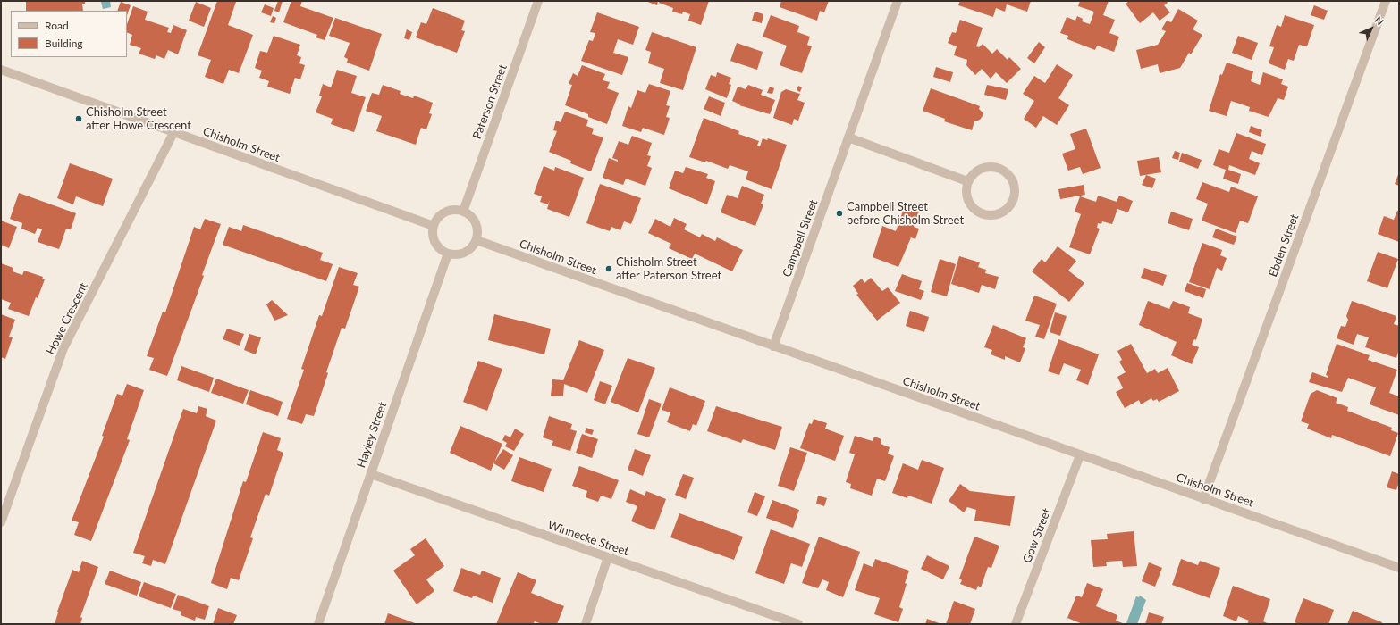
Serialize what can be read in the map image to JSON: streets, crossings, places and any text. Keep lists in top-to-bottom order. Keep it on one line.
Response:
{"streets":{"street":["Paterson Street","Chisholm Street","Campbell Street","Ebden Street","Howe Crescent","Hayley Street","Gow Street","Winnecke Street"]},"crossings":[["Paterson Street","Chisholm Street"],["Paterson Street","Hayley Street"],["Chisholm Street","Campbell Street"],["Chisholm Street","Ebden Street"],["Chisholm Street","Howe Crescent"],["Chisholm Street","Hayley Street"],["Chisholm Street","Gow Street"],["Hayley Street","Winnecke Street"]],"places":["Chisholm Street after Howe Crescent","Campbell Street before Chisholm Street","Chisholm Street after Paterson Street"],"legend":["Road","Building"],"north":"top right"}
